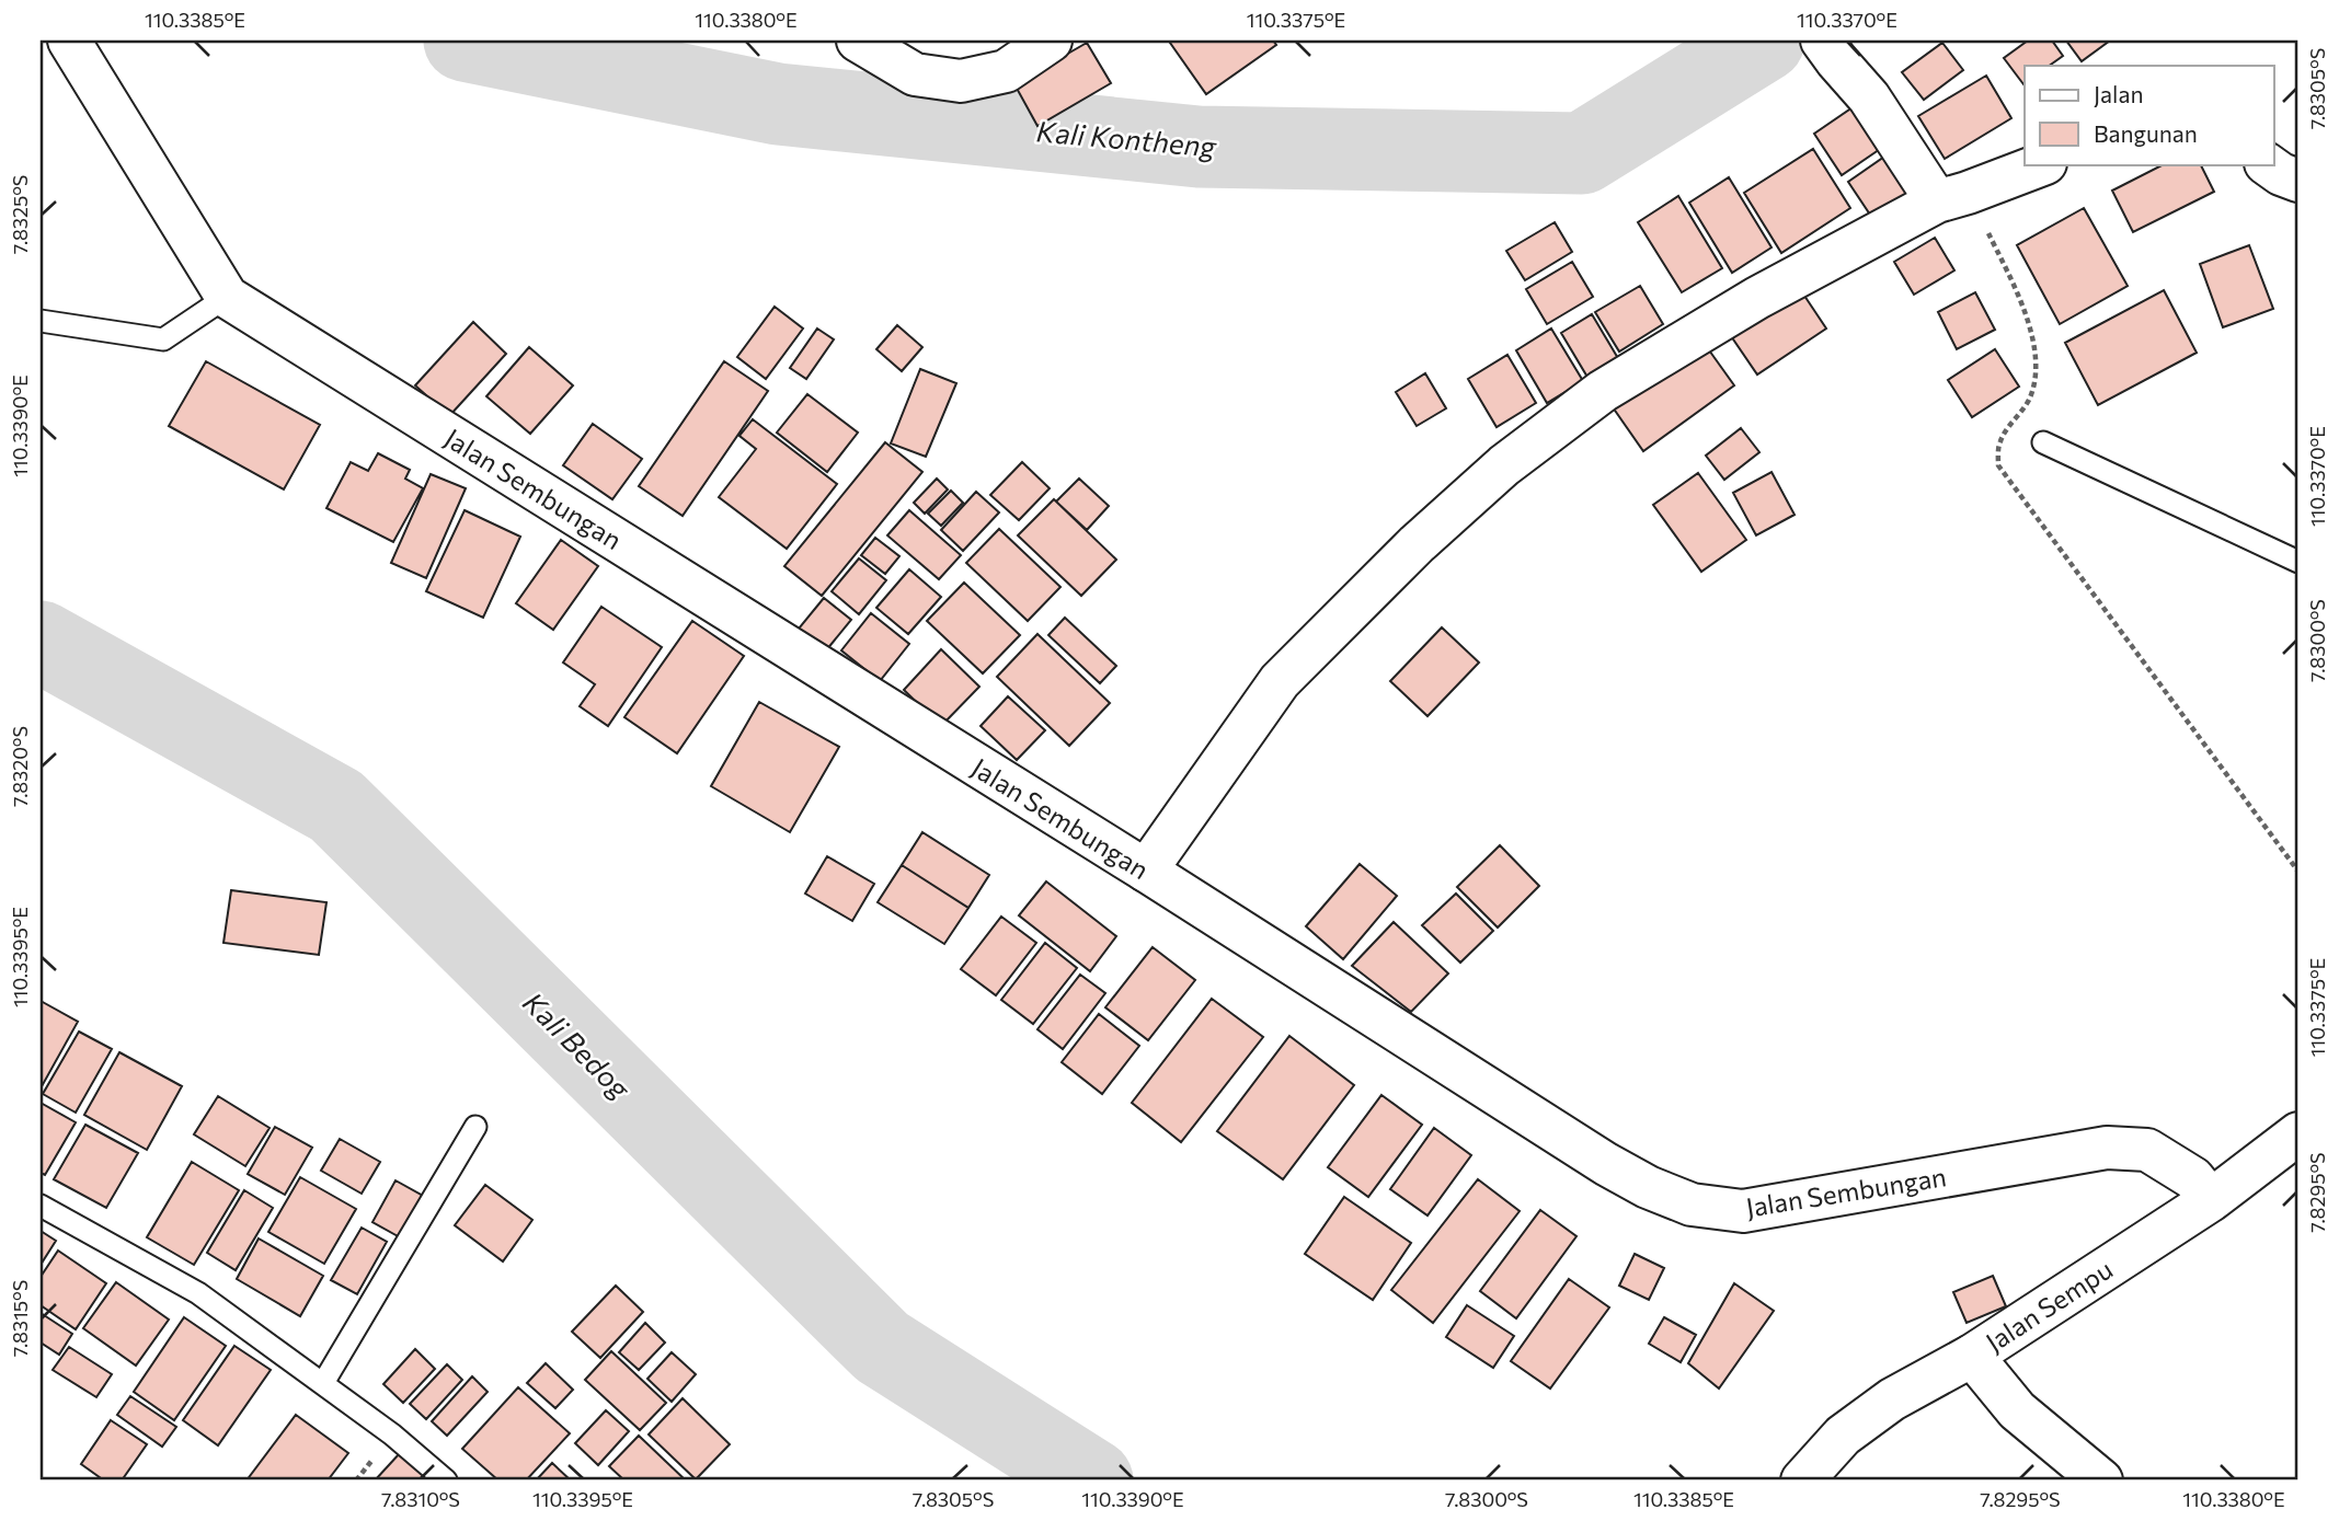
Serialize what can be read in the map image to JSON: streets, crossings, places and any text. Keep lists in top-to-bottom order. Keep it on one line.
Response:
{"streets":{"street":["Jalan Sembungan","Jalan Sempu"]},"crossings":[["Jalan Sembungan","Jalan Sempu"]],"water":["Kali Kontheng","Kali Bedog"],"legend":["Jalan","Bangunan"],"coordinates":["110.3385°E","110.3380°E","110.3375°E","110.3370°E","7.8305°S","7.8325°S","110.3390°E","7.8300°S","7.8320°S","110.3395°E","7.8295°S","7.8315°S","7.8310°S"]}
